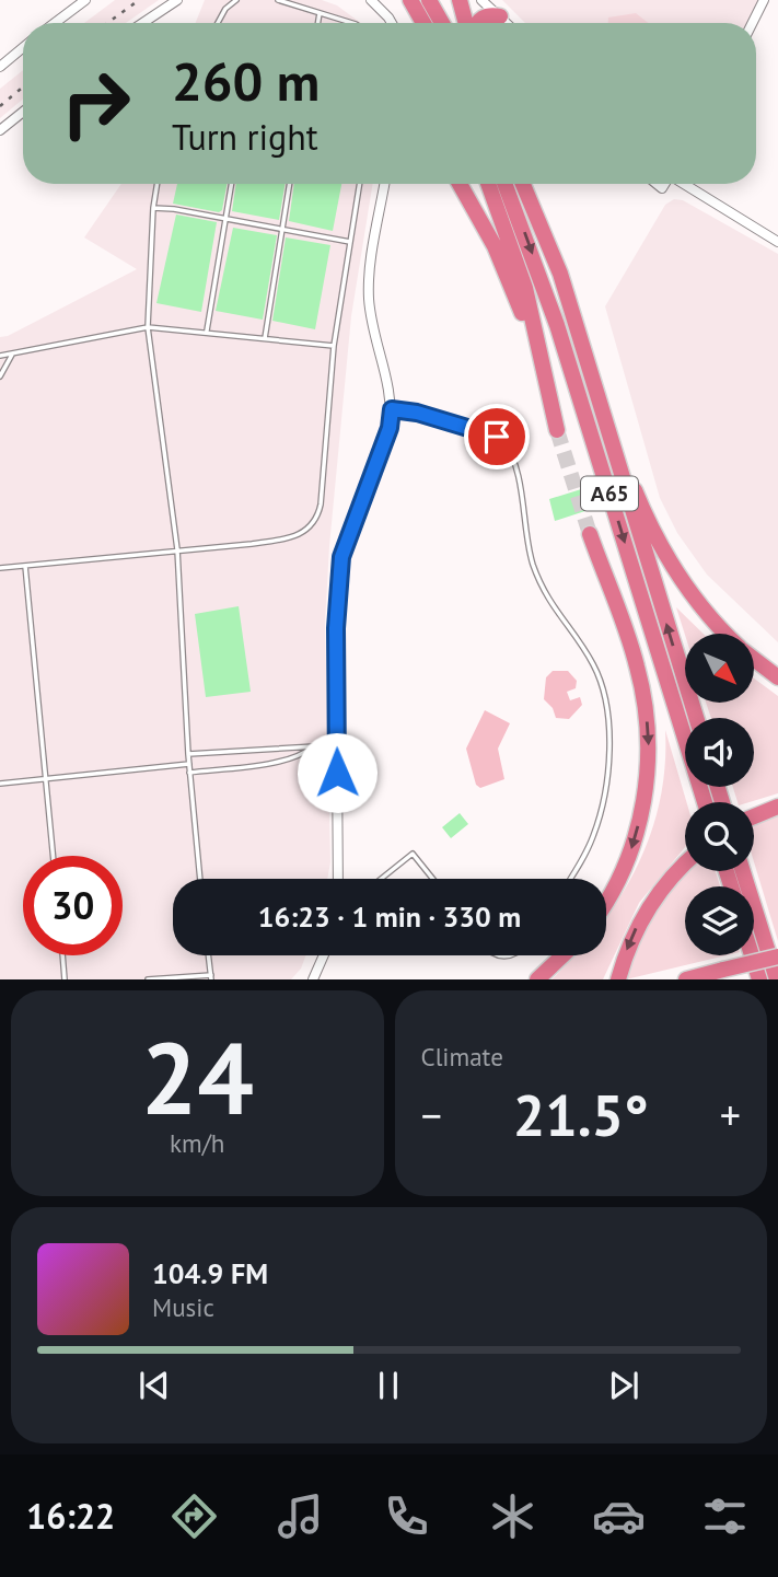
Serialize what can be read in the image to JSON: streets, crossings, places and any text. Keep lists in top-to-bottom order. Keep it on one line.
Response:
{"streets":{"highway":["Α65"]},"north":"bottom right","page":{"turn":["260 m","Turn right"],"limit":"30","trip":"16:23 · 1 min · 330 m","tile":[["24","km/h"],"Climate"],"heat":["−","21.5°","+"],"song":["104.9 FM","Music"],"tabs":"16:22"}}
